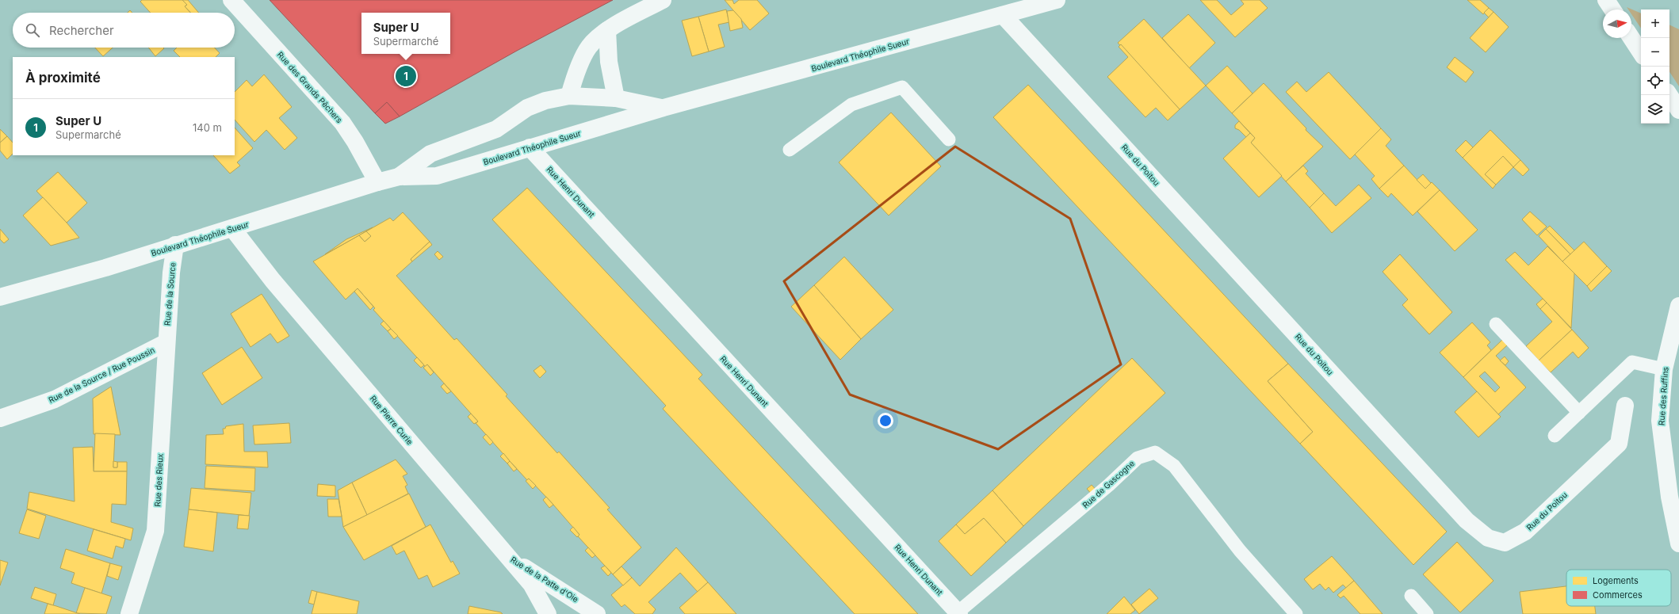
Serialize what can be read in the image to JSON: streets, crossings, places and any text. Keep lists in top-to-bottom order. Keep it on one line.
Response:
{"streets":{"street":["Boulevard Théophile Sueur","Rue des Grands Pêchers","Rue du Poitou","Rue Henri Dunant","Rue de la Source","Rue de la Source / Rue Poussin","Rue des Ruffins","Rue Pierre Curie","Rue des Rieux","Rue de la Patte d'Oie"],"lane":["Rue de Gascogne"]},"crossings":[["Boulevard Théophile Sueur","Rue des Grands Pêchers"],["Boulevard Théophile Sueur","Rue du Poitou"],["Boulevard Théophile Sueur","Rue Henri Dunant"],["Boulevard Théophile Sueur","Rue de la Source"],["Boulevard Théophile Sueur","Rue Pierre Curie"],["Rue Henri Dunant","Rue de Gascogne"],["Rue de la Source","Rue de la Source / Rue Poussin"],["Rue de la Source","Rue des Rieux"],["Rue de la Source / Rue Poussin","Rue des Rieux"],["Rue Pierre Curie","Rue de la Patte d'Oie"]],"legend":["Logements","Commerces"],"north":"right","page":{"map_buttons":["+","−"],"popup":["Super U","Supermarché"],"search":"Rechercher","heading":"À proximité","pins":"1","list":[{"mark":"1","name":"Super U","note":"Supermarché","value":"140 m"}]}}
